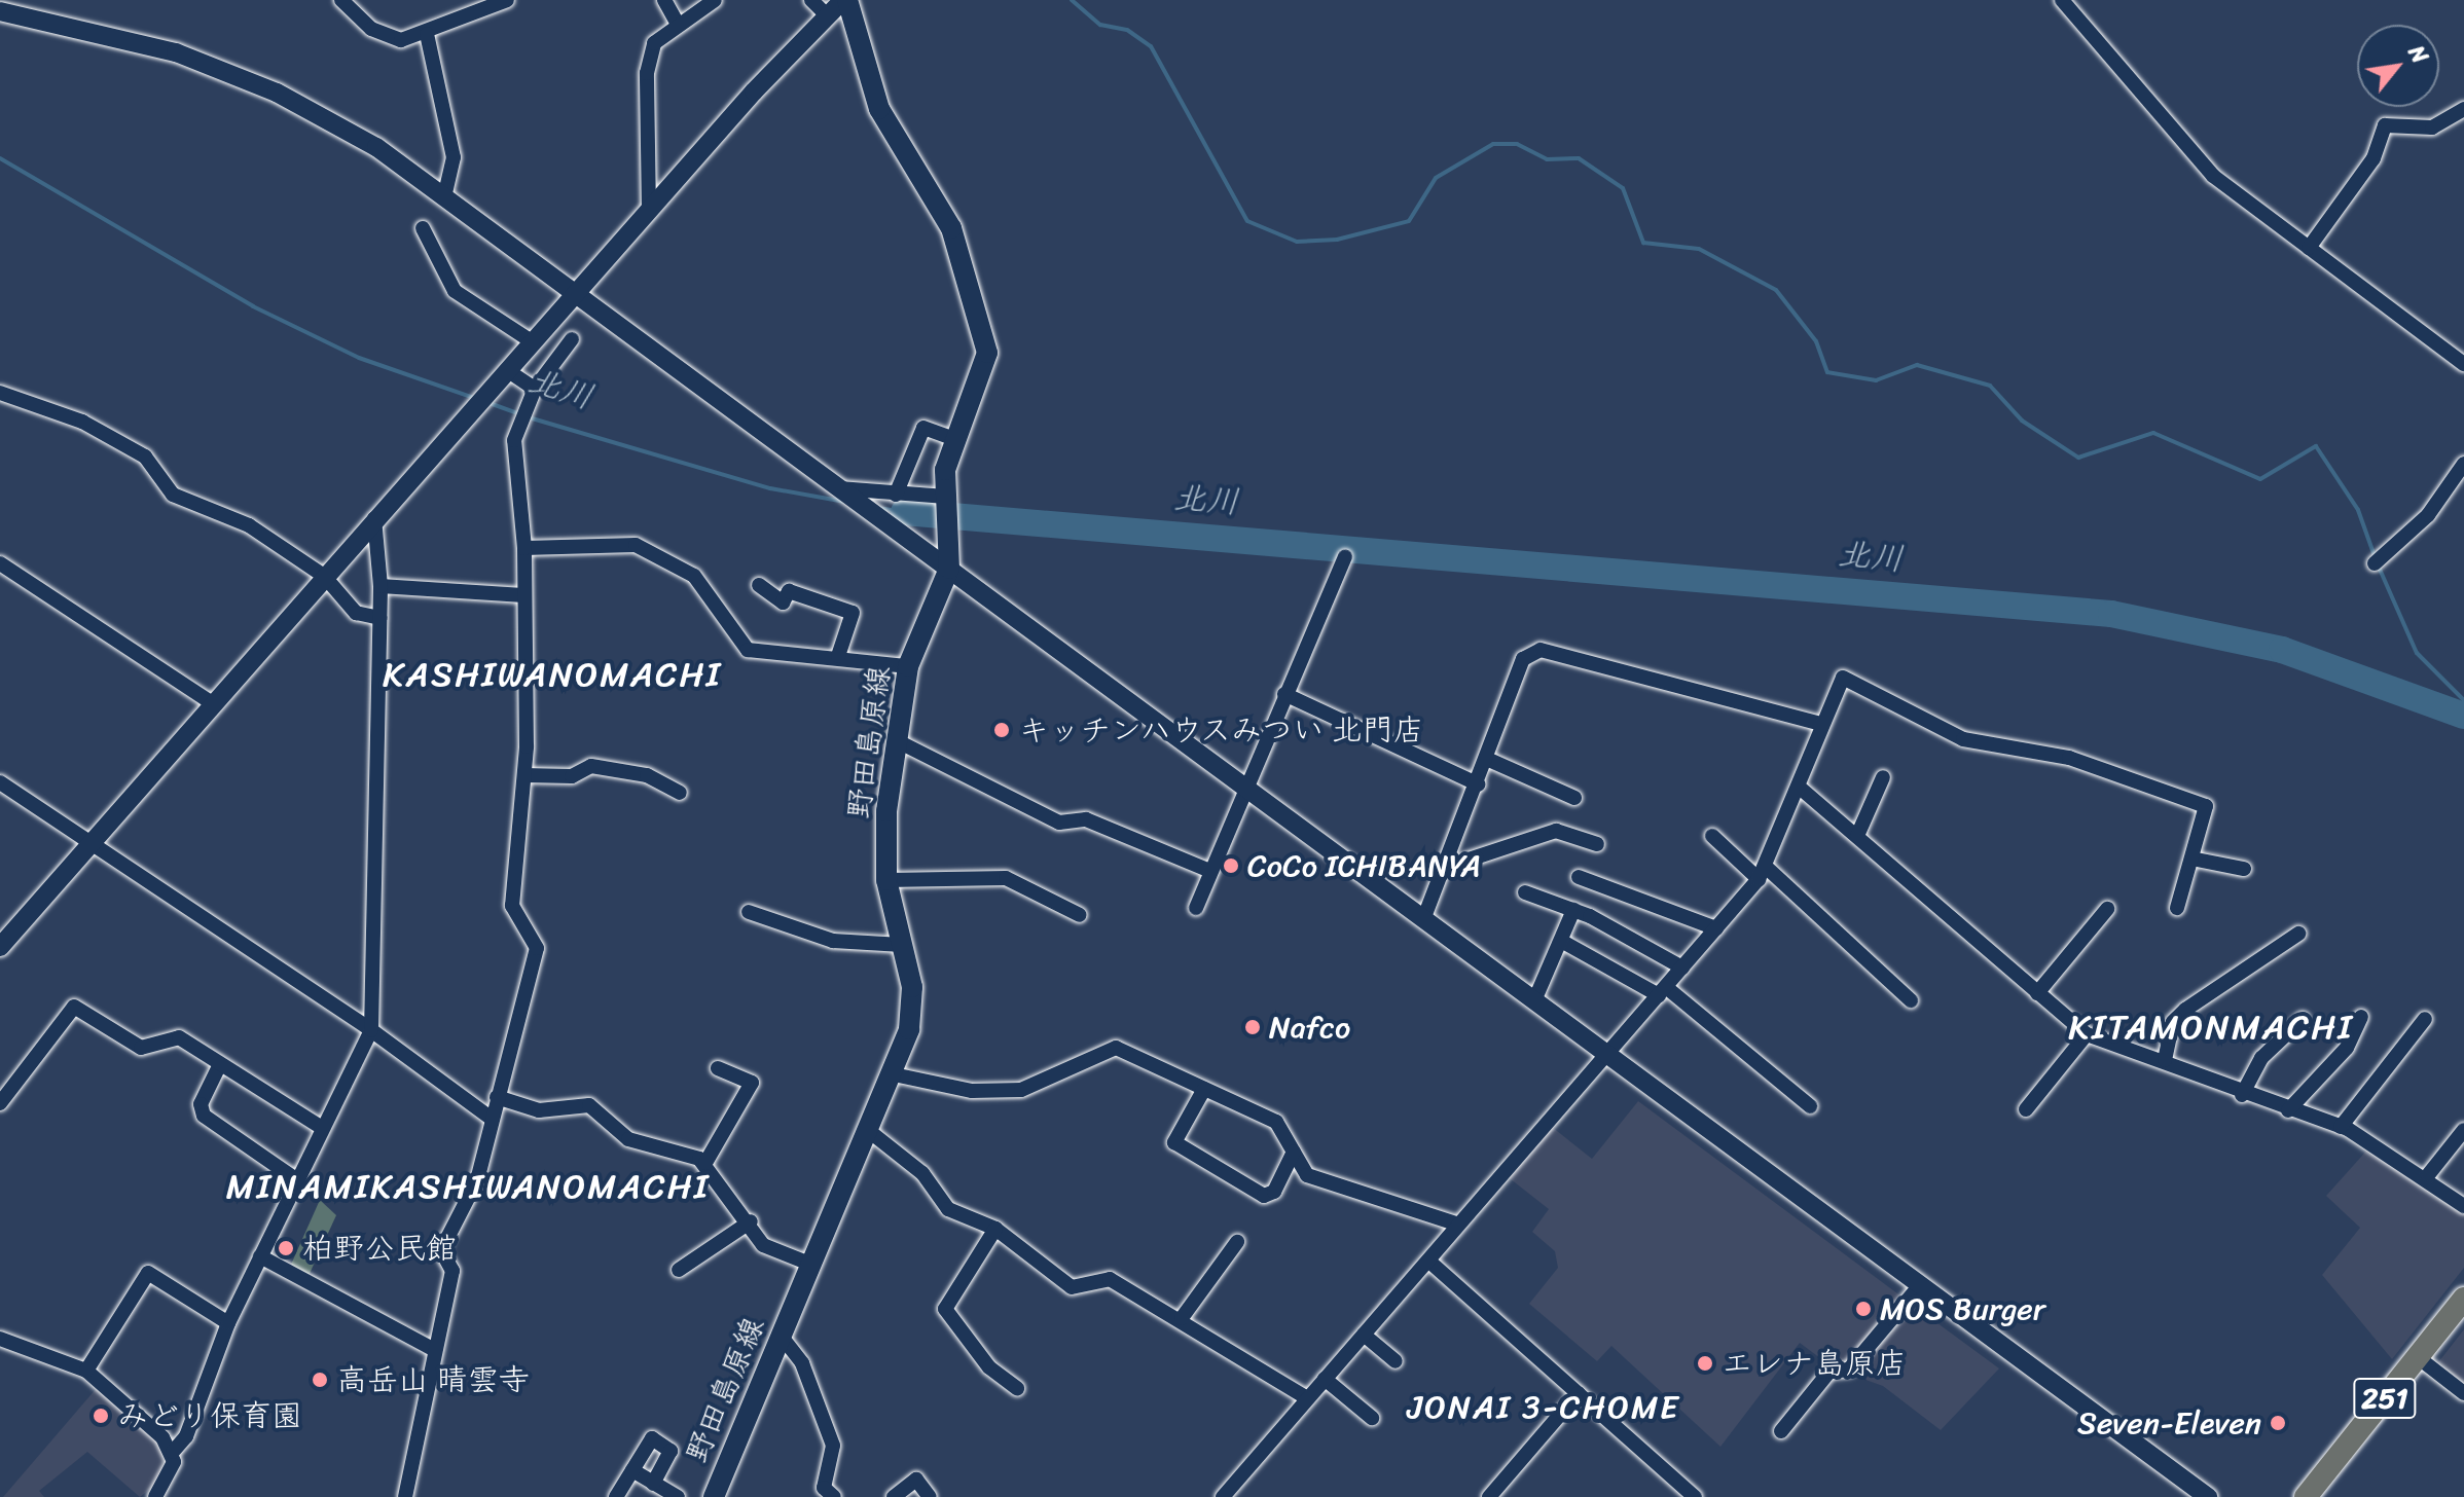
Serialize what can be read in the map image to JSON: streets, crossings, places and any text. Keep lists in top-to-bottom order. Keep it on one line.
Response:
{"streets":{"highway":["251"],"main road":["野田島原線"]},"districts":["KASHIWANOMACHI","KITAMONMACHI","MINAMIKASHIWANOMACHI","JONAI 3-CHOME"],"water":["北川"],"places":["キッチンハウスみつい 北門店","CoCo ICHIBANYA","Nafco","柏野公民館","MOS Burger","エレナ島原店","高岳山 晴雲寺","みどり保育園","Seven-Eleven"],"north":"top right"}
